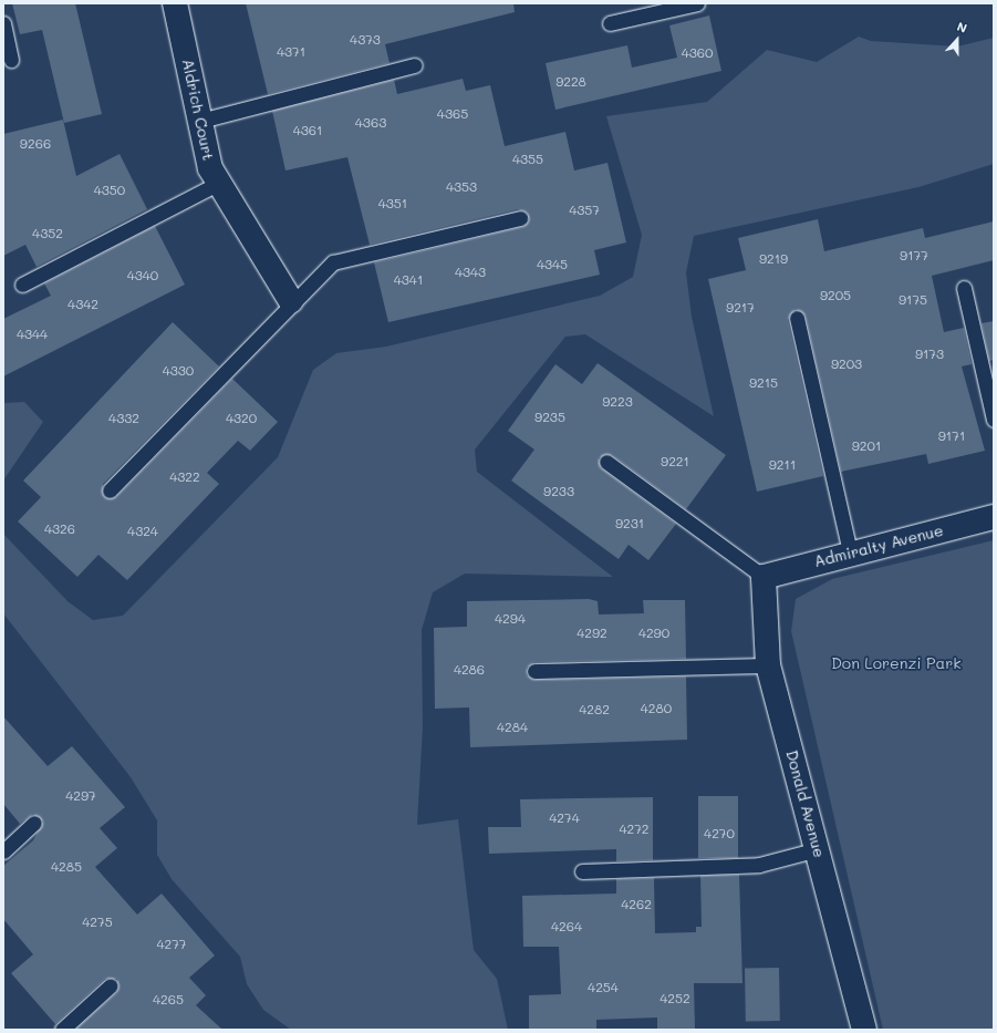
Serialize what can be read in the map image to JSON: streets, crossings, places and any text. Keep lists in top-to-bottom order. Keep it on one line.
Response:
{"streets":{"street":["Aldrich Court","Admiralty Avenue","Donald Avenue"]},"crossings":[["Admiralty Avenue","Donald Avenue"]],"parks":["Don Lorenzi Park"],"house_numbers":["4373","4371","4360","9228","4365","4363","4361","9266","4355","4353","4350","4351","4357","4352","9177","9219","4345","4343","4340","4341","9205","9175","4342","9217","4344","9173","9203","4330","9215","9223","9235","4332","4320","9171","9201","9221","9211","4322","9233","9231","4326","4324","4294","4292","4290","4286","4280","4282","4284","4297","4274","4272","4270","4285","4262","4275","4264","4277","4254","4252","4265"],"north":"top"}
